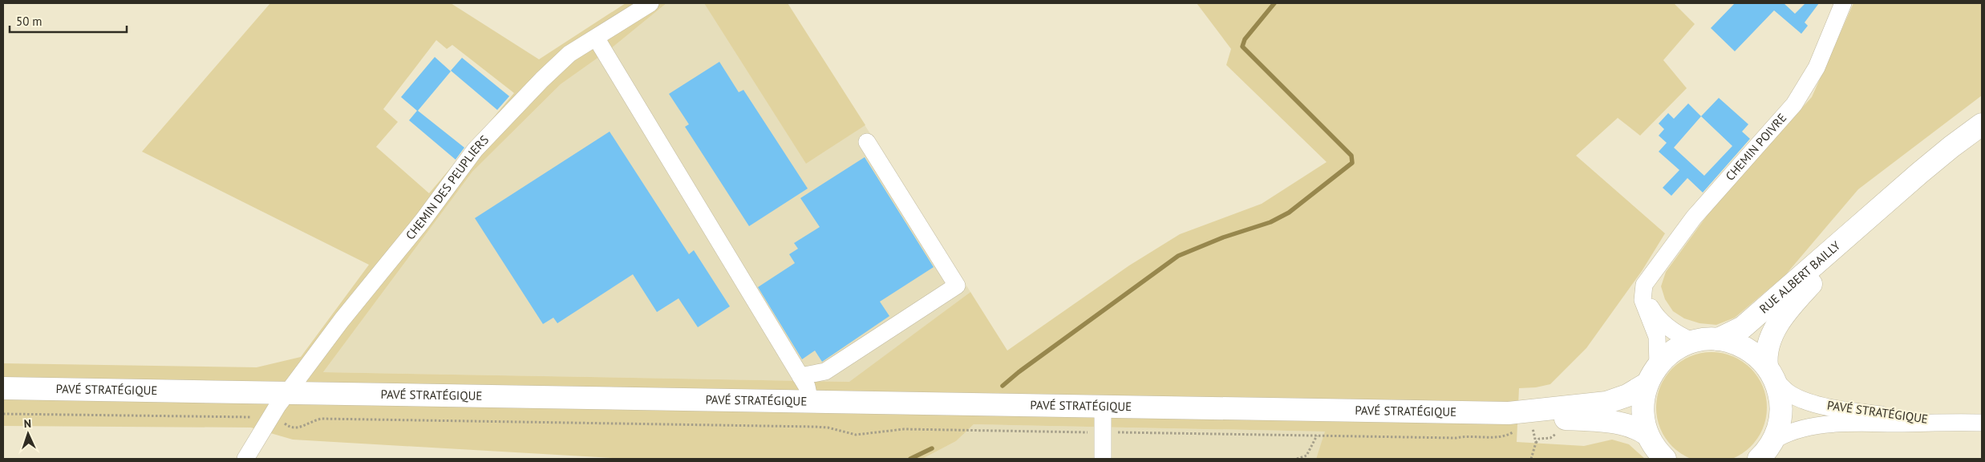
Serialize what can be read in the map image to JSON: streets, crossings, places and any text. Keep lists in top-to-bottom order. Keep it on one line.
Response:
{"streets":{"main road":["RUE ALBERT BAILLY","PAVÉ STRATÉGIQUE"],"street":["CHEMIN POIVRE","CHEMIN DES PEUPLIERS"]},"crossings":[["CHEMIN DES PEUPLIERS","PAVÉ STRATÉGIQUE"],["RUE ALBERT BAILLY","PAVÉ STRATÉGIQUE"]],"scale_bar":"50 m","north":"top"}
